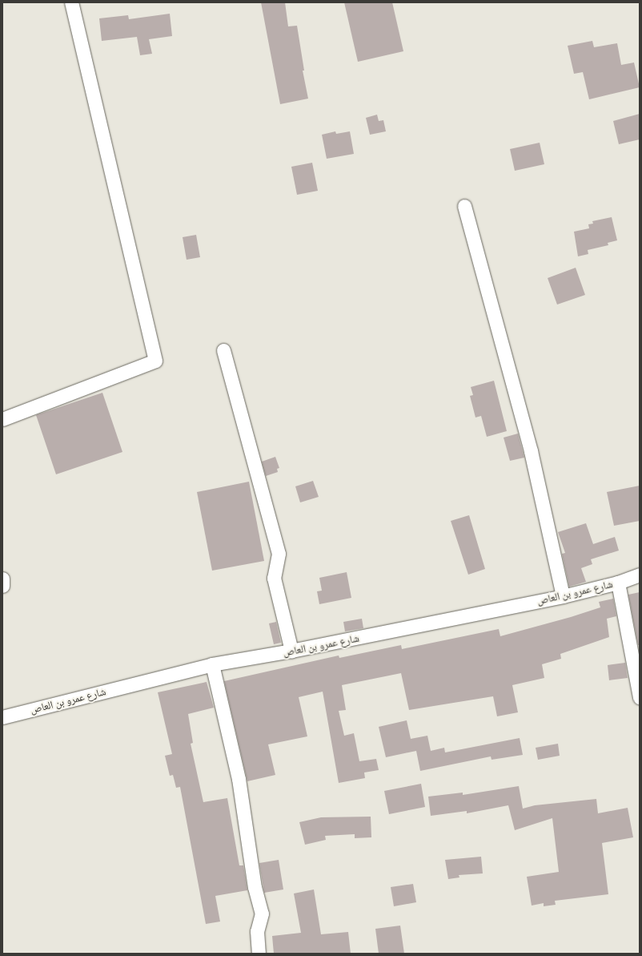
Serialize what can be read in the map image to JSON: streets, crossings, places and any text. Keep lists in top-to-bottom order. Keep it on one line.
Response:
{"streets":{"street":["شارع عمرو بن العاص"]}}
